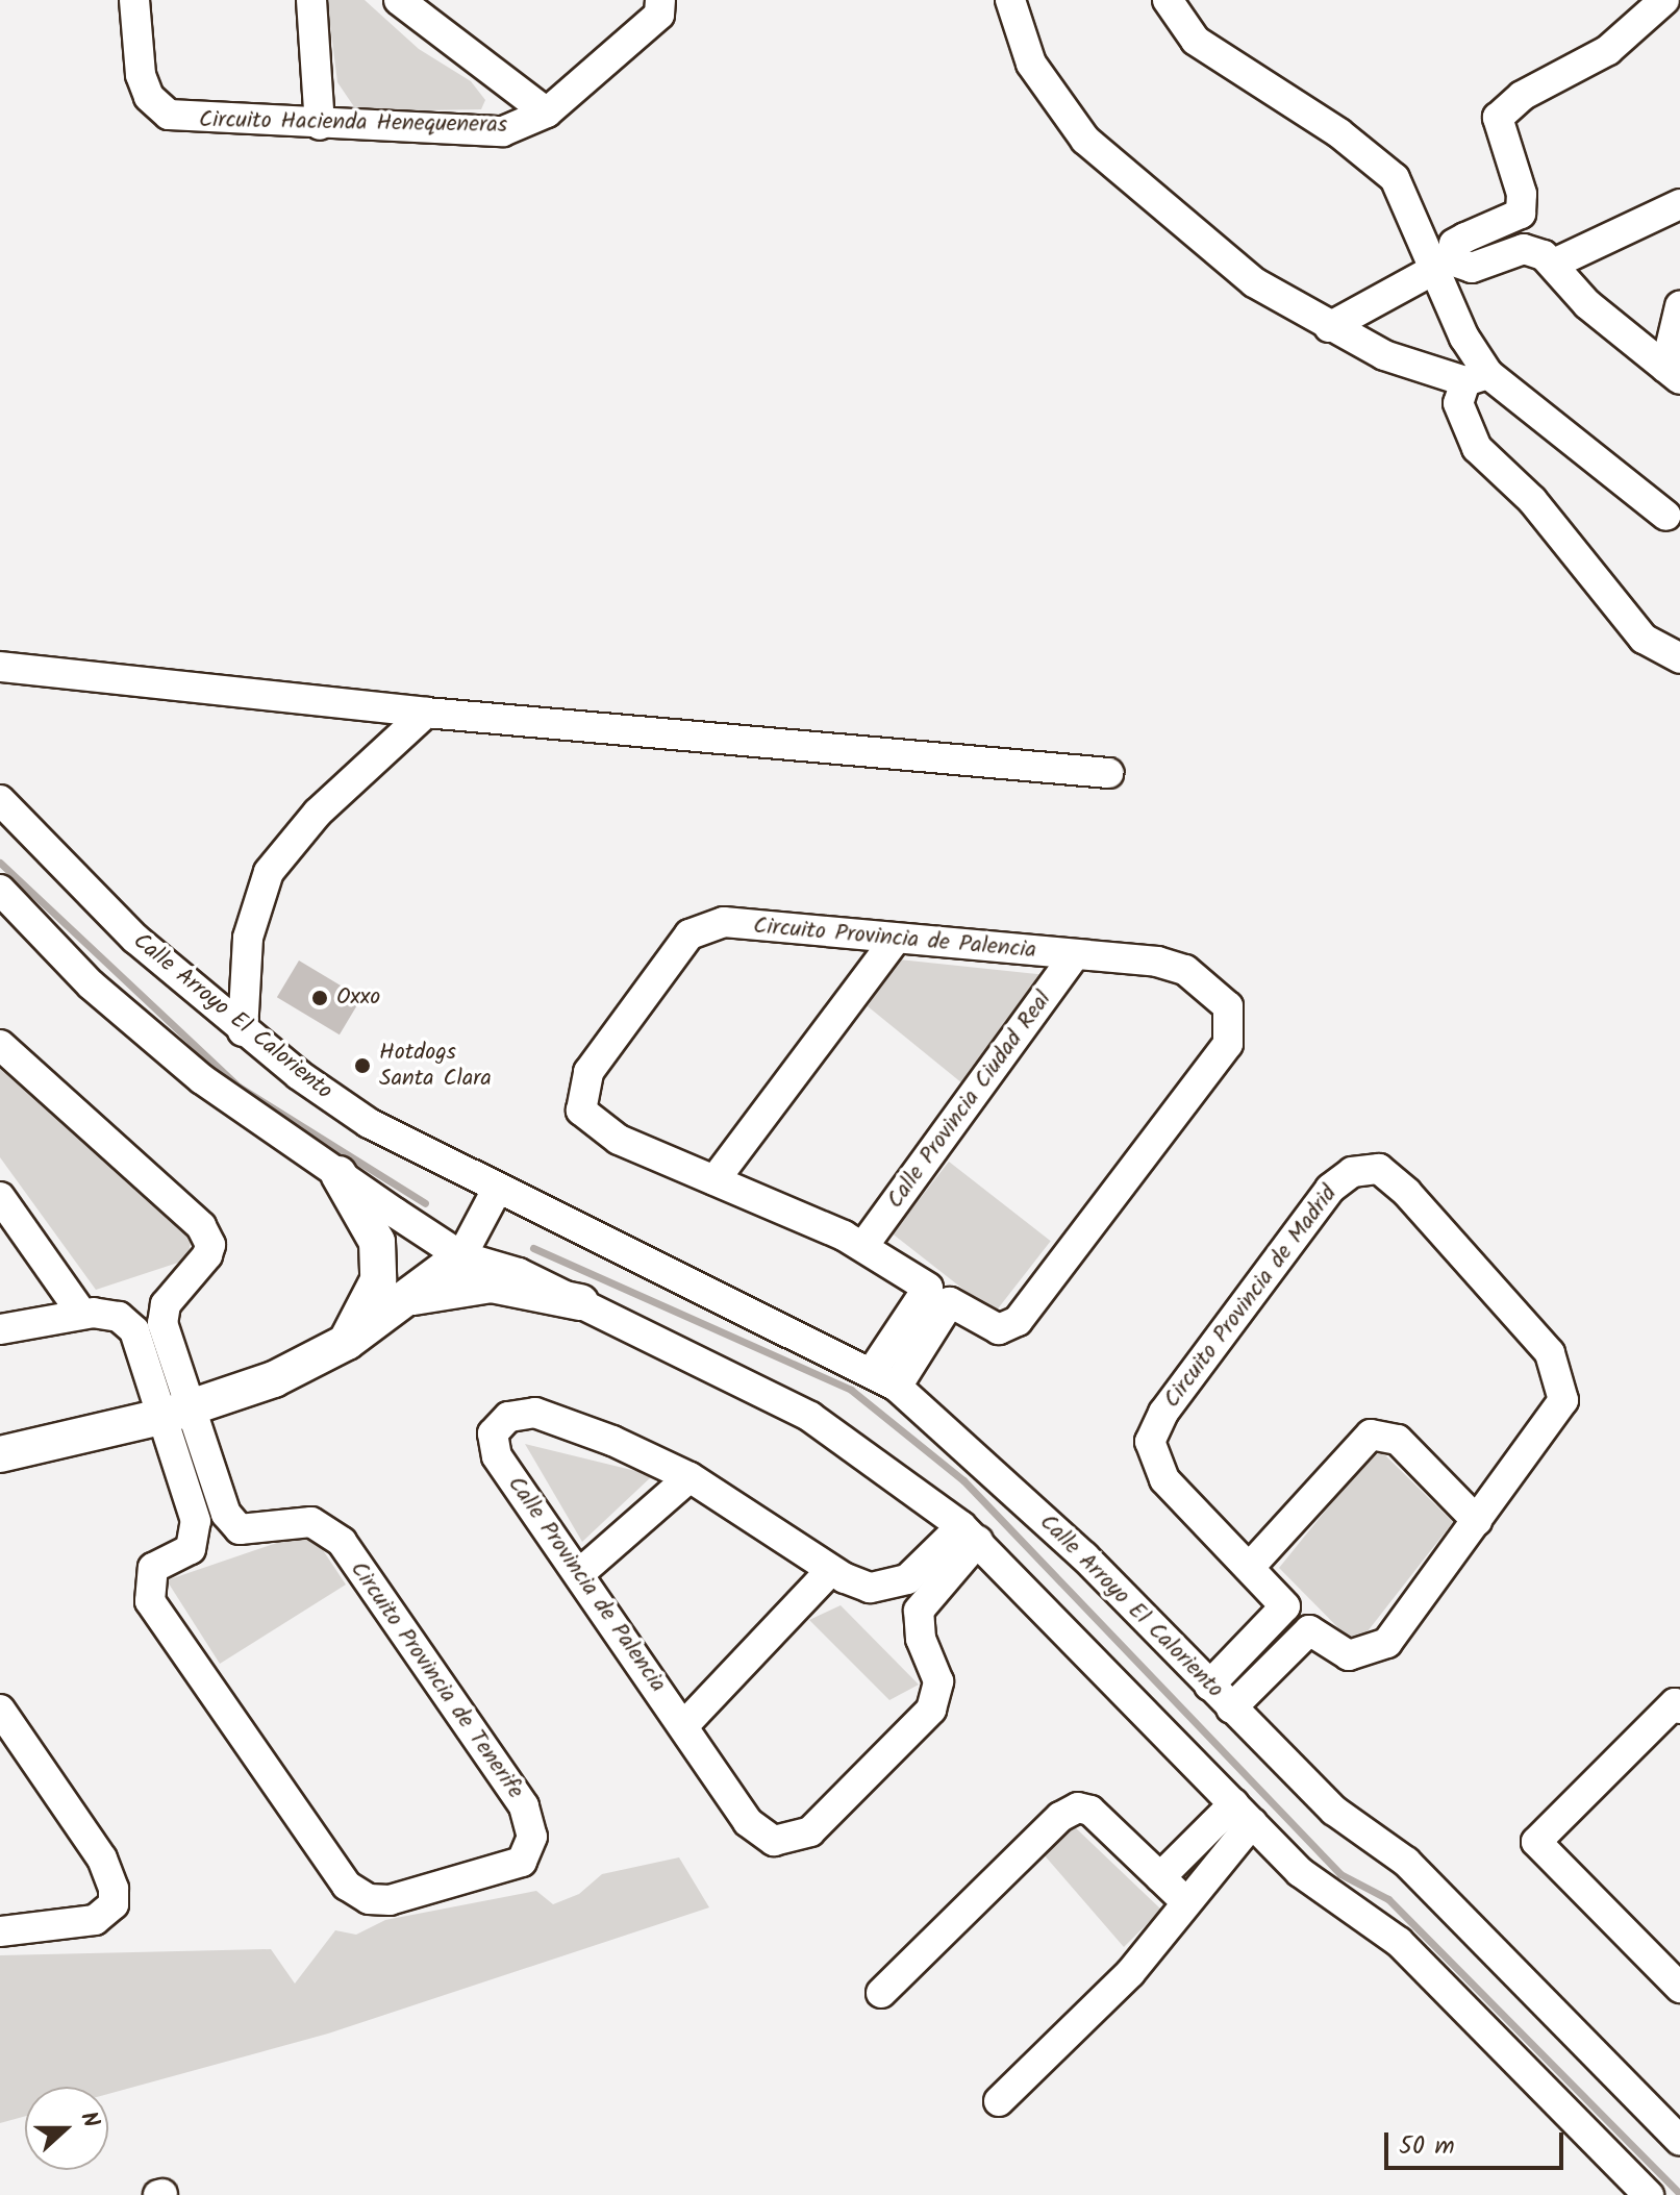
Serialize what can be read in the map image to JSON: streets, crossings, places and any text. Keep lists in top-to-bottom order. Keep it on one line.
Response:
{"streets":{"street":["Circuito Hacienda Henequeneras","Circuito Provincia de Palencia","Calle Arroyo El Caloriento","Calle Provincia Ciudad Real","Circuito Provincia de Madrid","Calle Provincia de Palencia","Circuito Provincia de Tenerife"]},"crossings":[["Circuito Provincia de Palencia","Calle Provincia Ciudad Real"]],"places":["Oxxo","Hotdogs Santa Clara"],"scale_bar":"50 m","north":"right"}
